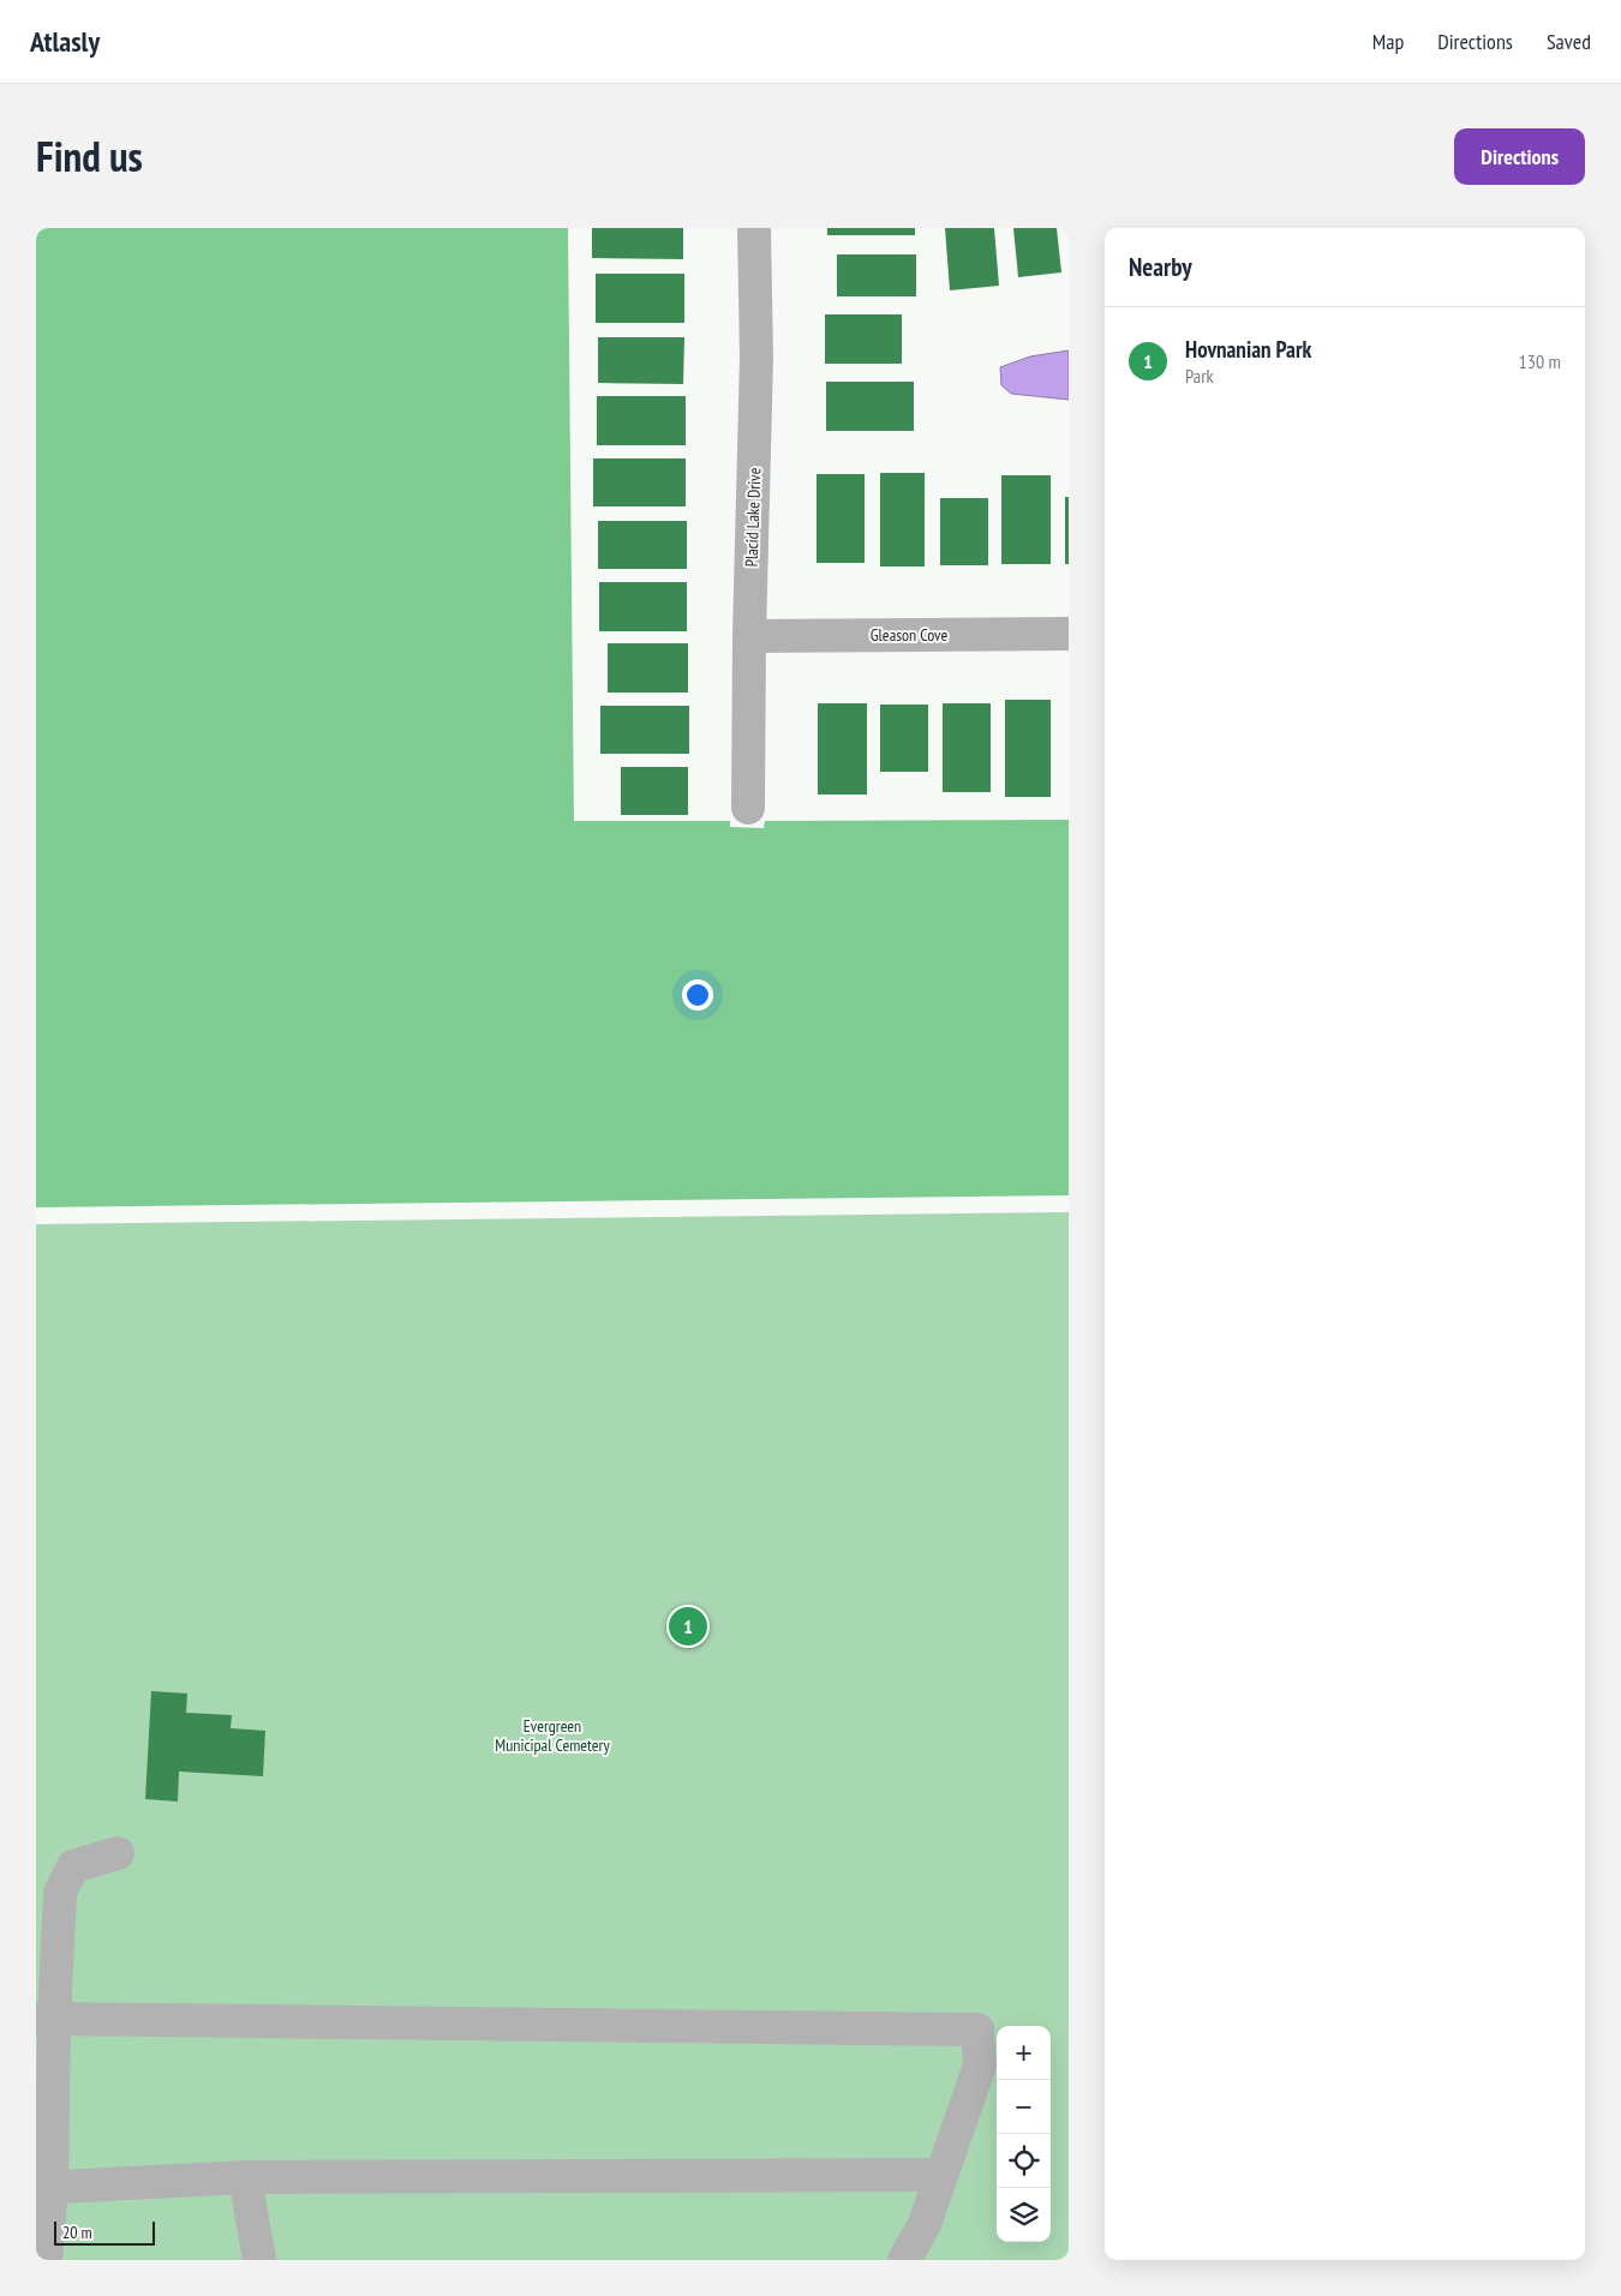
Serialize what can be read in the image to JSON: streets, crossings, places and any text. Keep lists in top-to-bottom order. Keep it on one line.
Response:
{"streets":{"street":["Placid Lake Drive","Gleason Cove"]},"crossings":[["Placid Lake Drive","Gleason Cove"]],"parks":["Evergreen Municipal Cemetery"],"scale_bar":"20 m","page":{"header":"Atlasly","nav":["Map","Directions","Saved"],"title":"Find us","buttons":"Directions","heading":"Nearby","list":[{"mark":"1","name":"Hovnanian Park","note":"Park","value":"130 m"}],"pins":"1","map_buttons":["+","−"],"scale":"20 m"}}
